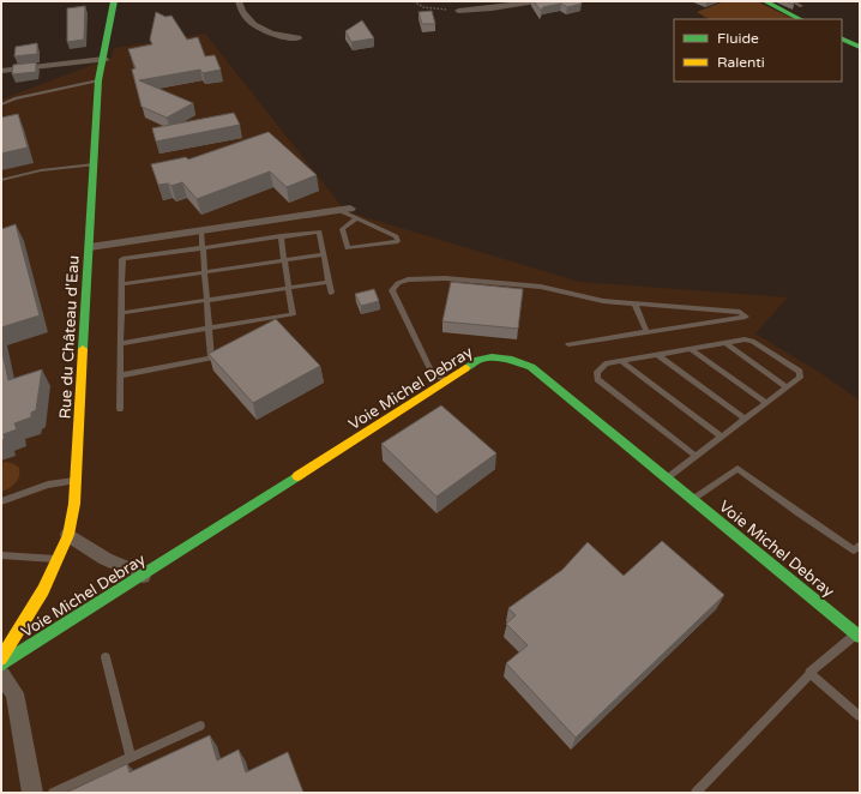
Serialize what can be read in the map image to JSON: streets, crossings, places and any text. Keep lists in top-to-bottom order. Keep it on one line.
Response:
{"streets":{"street":["Rue du Château d'Eau","Voie Michel Debray"]},"legend":["Fluide","Ralenti"]}
